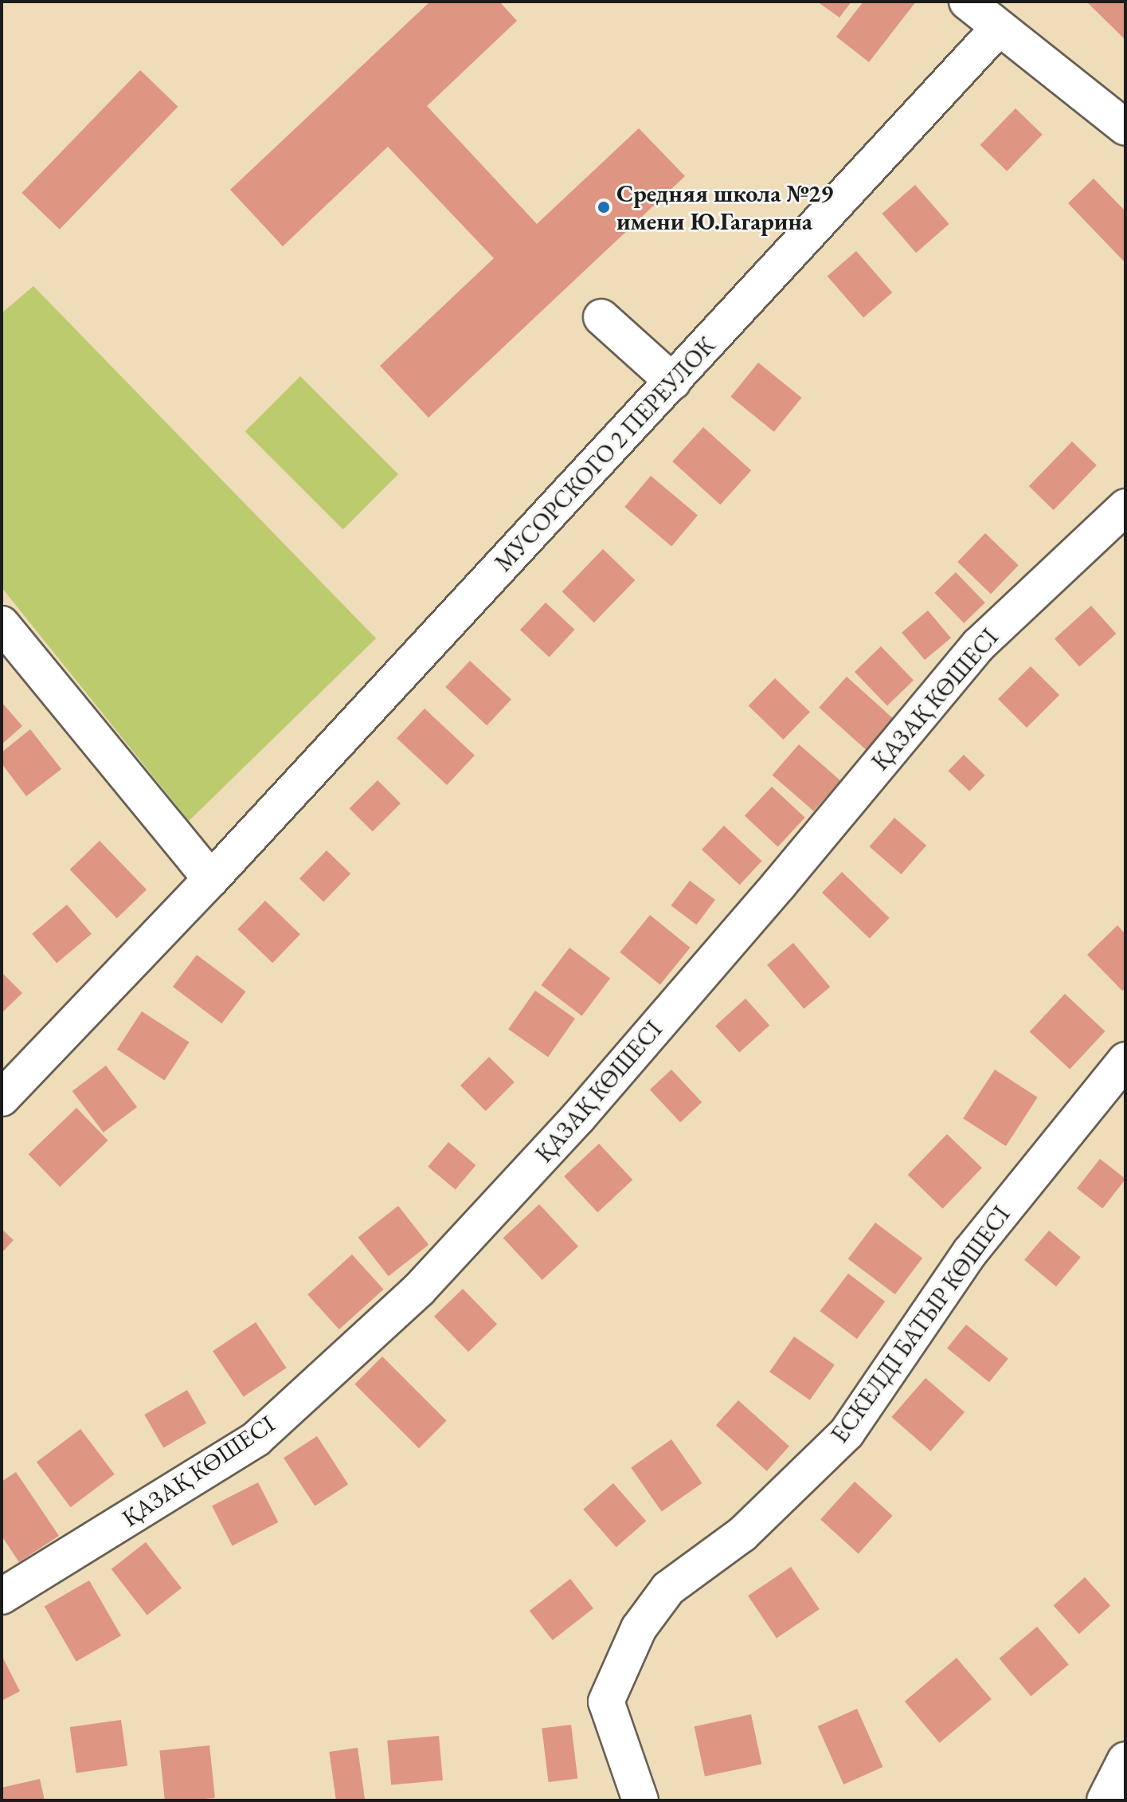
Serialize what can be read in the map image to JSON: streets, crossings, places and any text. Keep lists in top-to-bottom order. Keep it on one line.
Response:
{"streets":{"street":["МУСОРСКОГО 2 ПЕРЕУЛОК","ҚАЗАҚ КӨШЕСІ","ЕСКЕЛДІ БАТЫР КӨШЕСІ"]},"places":["Средняя школа №29 имени Ю.Гагарина"]}
